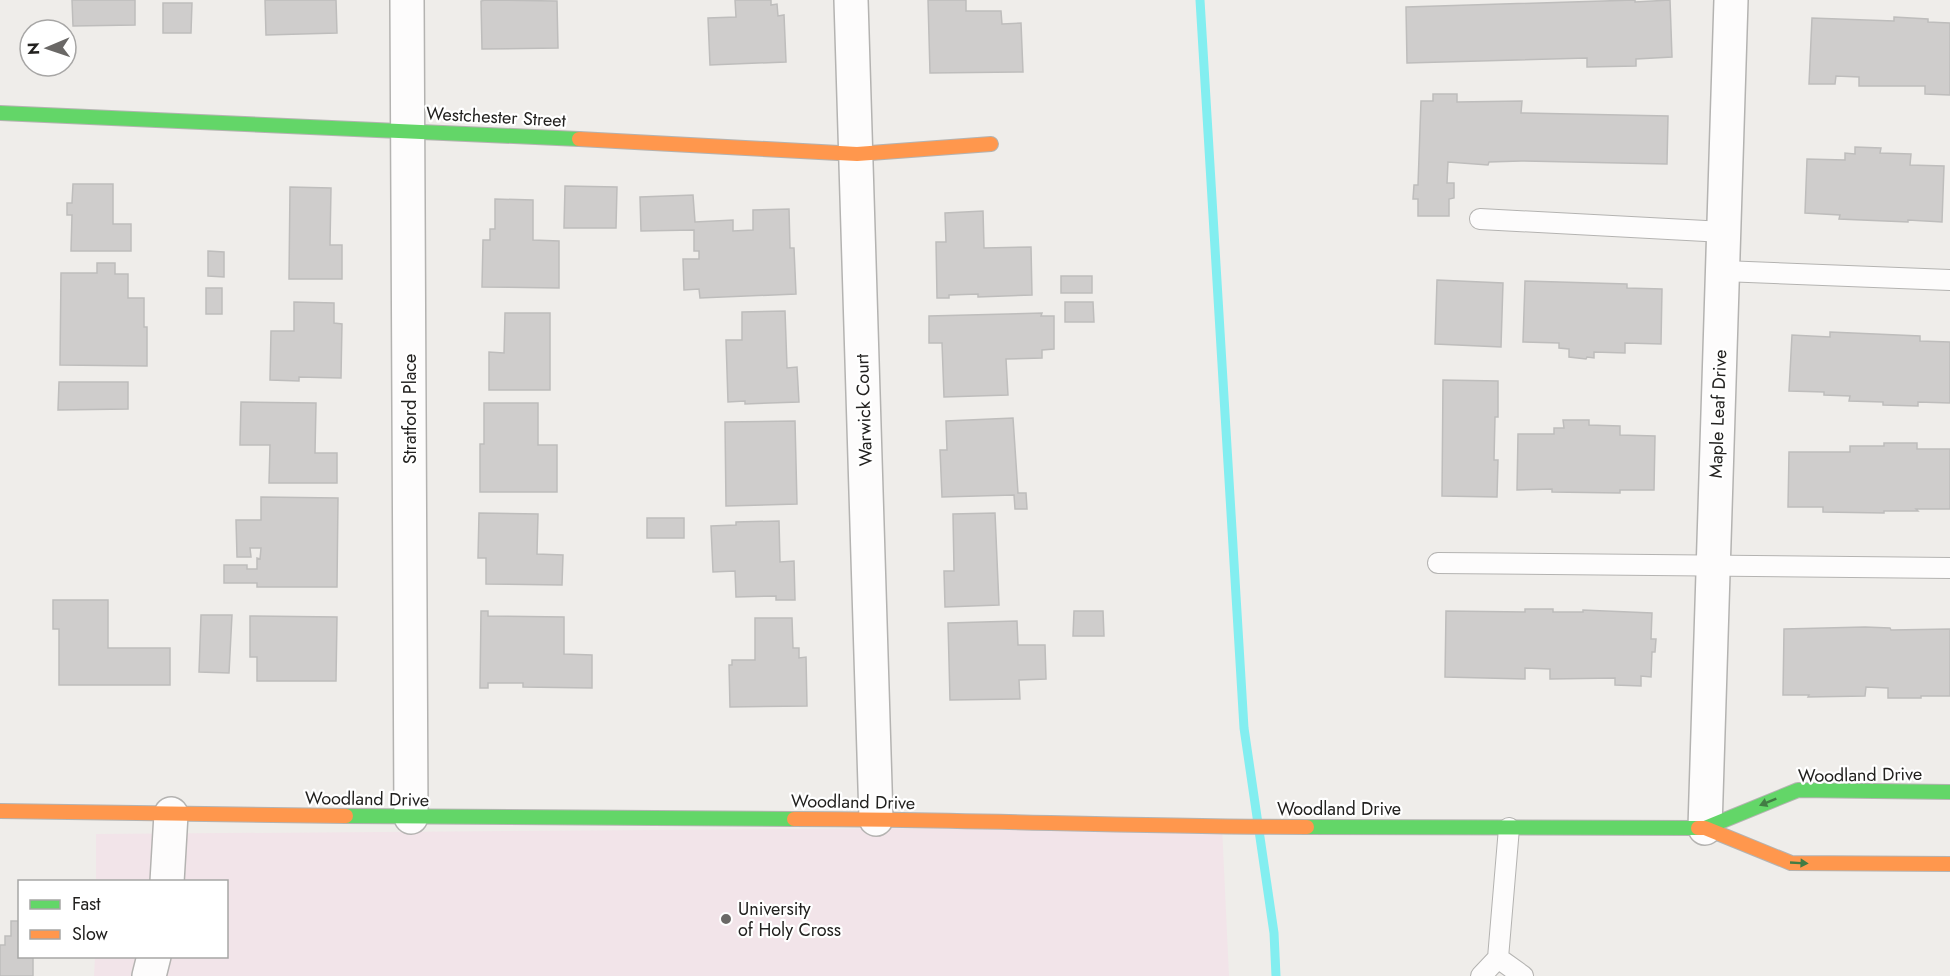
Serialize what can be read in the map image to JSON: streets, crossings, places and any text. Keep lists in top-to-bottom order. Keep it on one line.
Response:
{"streets":{"main road":["Westchester Street","Woodland Drive"],"street":["Stratford Place","Warwick Court","Maple Leaf Drive"]},"crossings":[["Westchester Street","Stratford Place"],["Westchester Street","Warwick Court"],["Stratford Place","Woodland Drive"],["Warwick Court","Woodland Drive"],["Maple Leaf Drive","Woodland Drive"]],"places":["University of Holy Cross"],"legend":["Fast","Slow"],"north":"left"}
